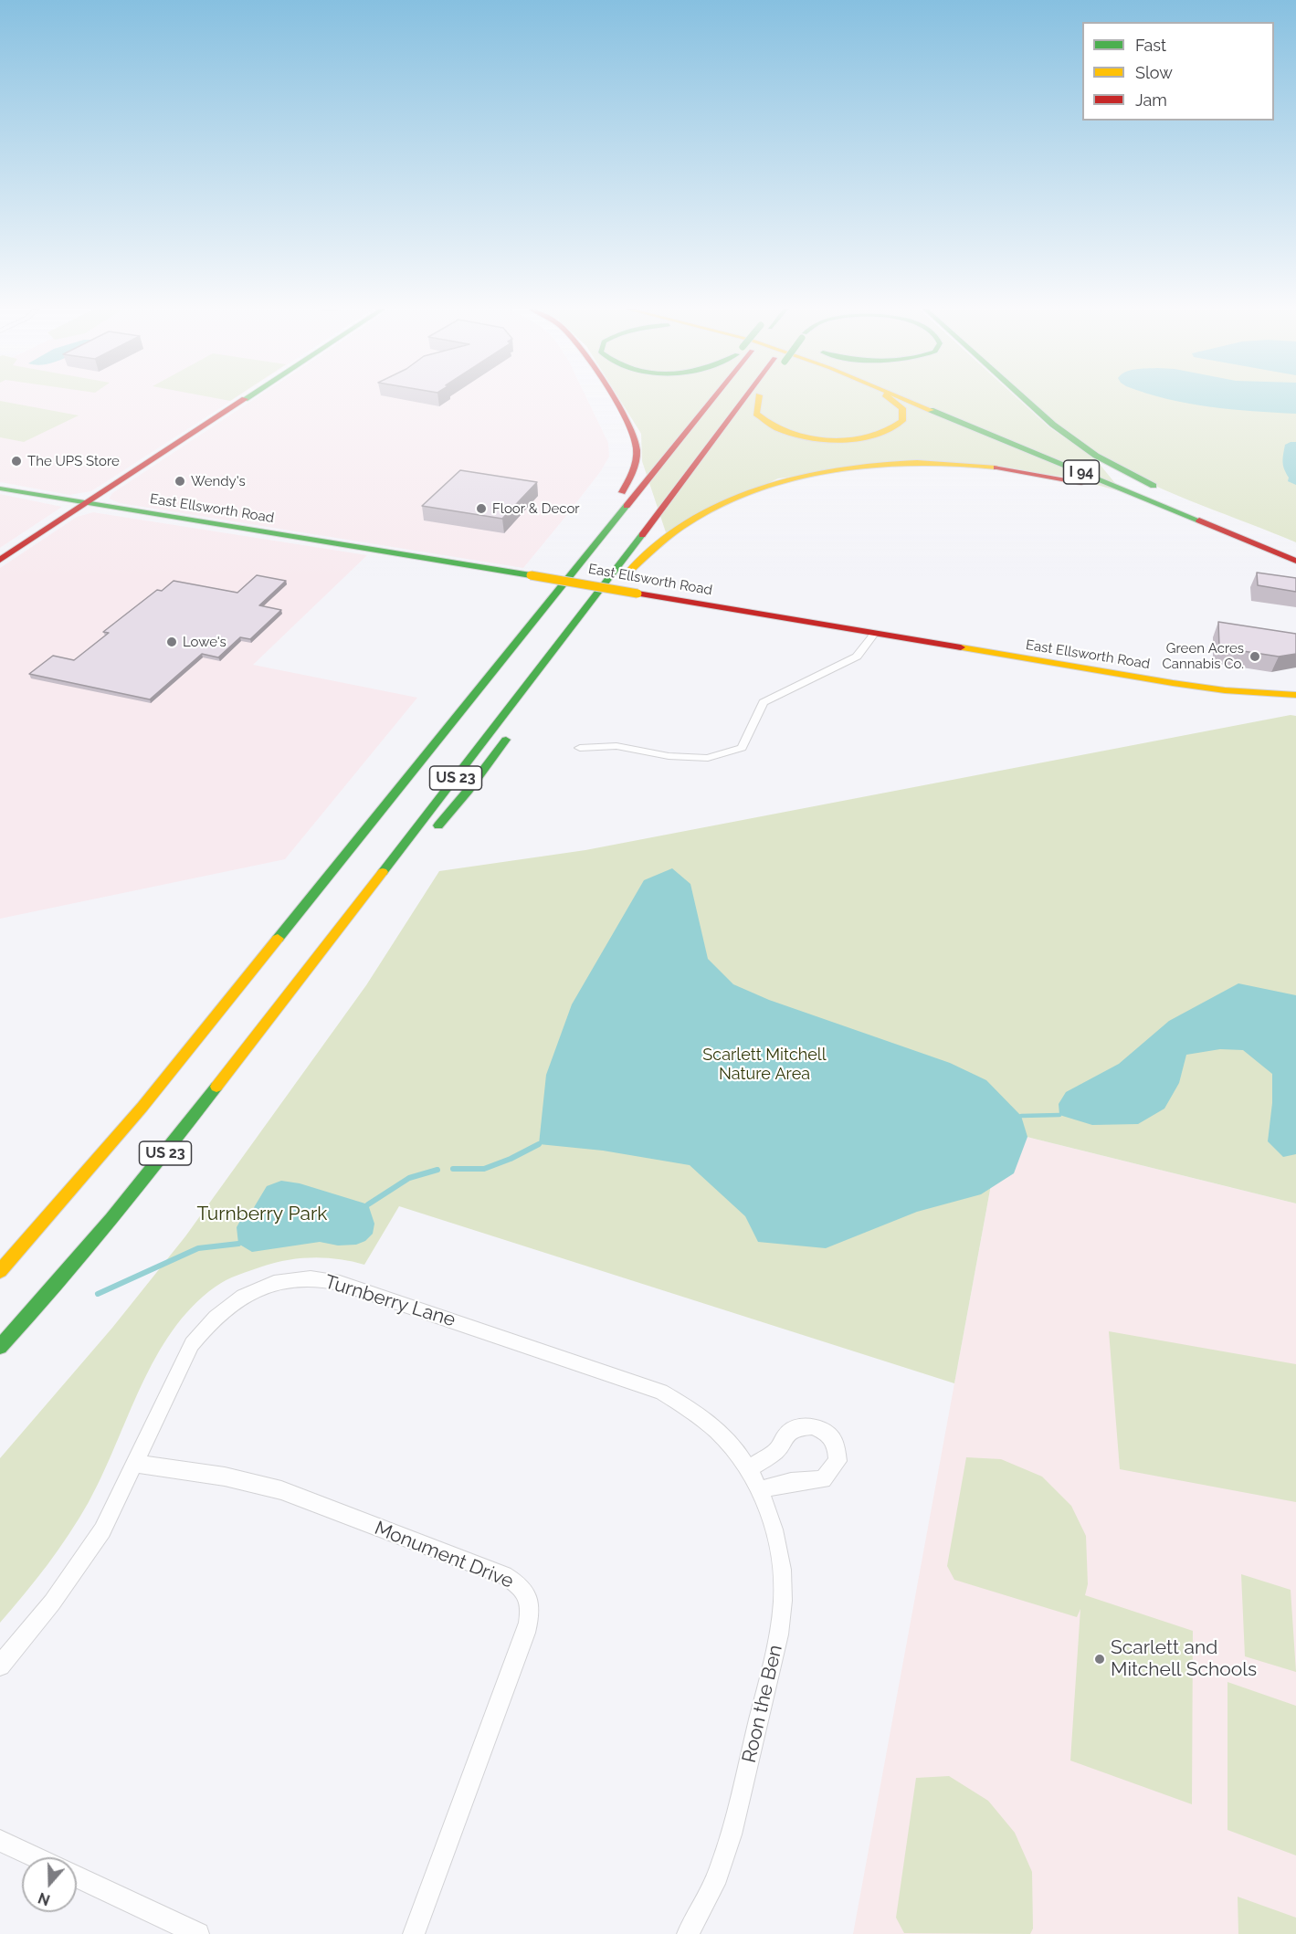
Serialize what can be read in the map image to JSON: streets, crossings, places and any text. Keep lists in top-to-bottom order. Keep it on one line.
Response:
{"streets":{"main road":["I 94","East Ellsworth Road","US 23"],"street":["Turnberry Lane","Monument Drive","Roon the Ben"]},"crossings":[["Turnberry Lane","Monument Drive"],["Turnberry Lane","Roon the Ben"]],"parks":["Scarlett Mitchell Nature Area","Turnberry Park"],"places":["The UPS Store","Wendy's","Floor & Decor","Lowe's","Green Acres Cannabis Co.","Scarlett and Mitchell Schools"],"legend":["Fast","Slow","Jam"],"north":"bottom"}
